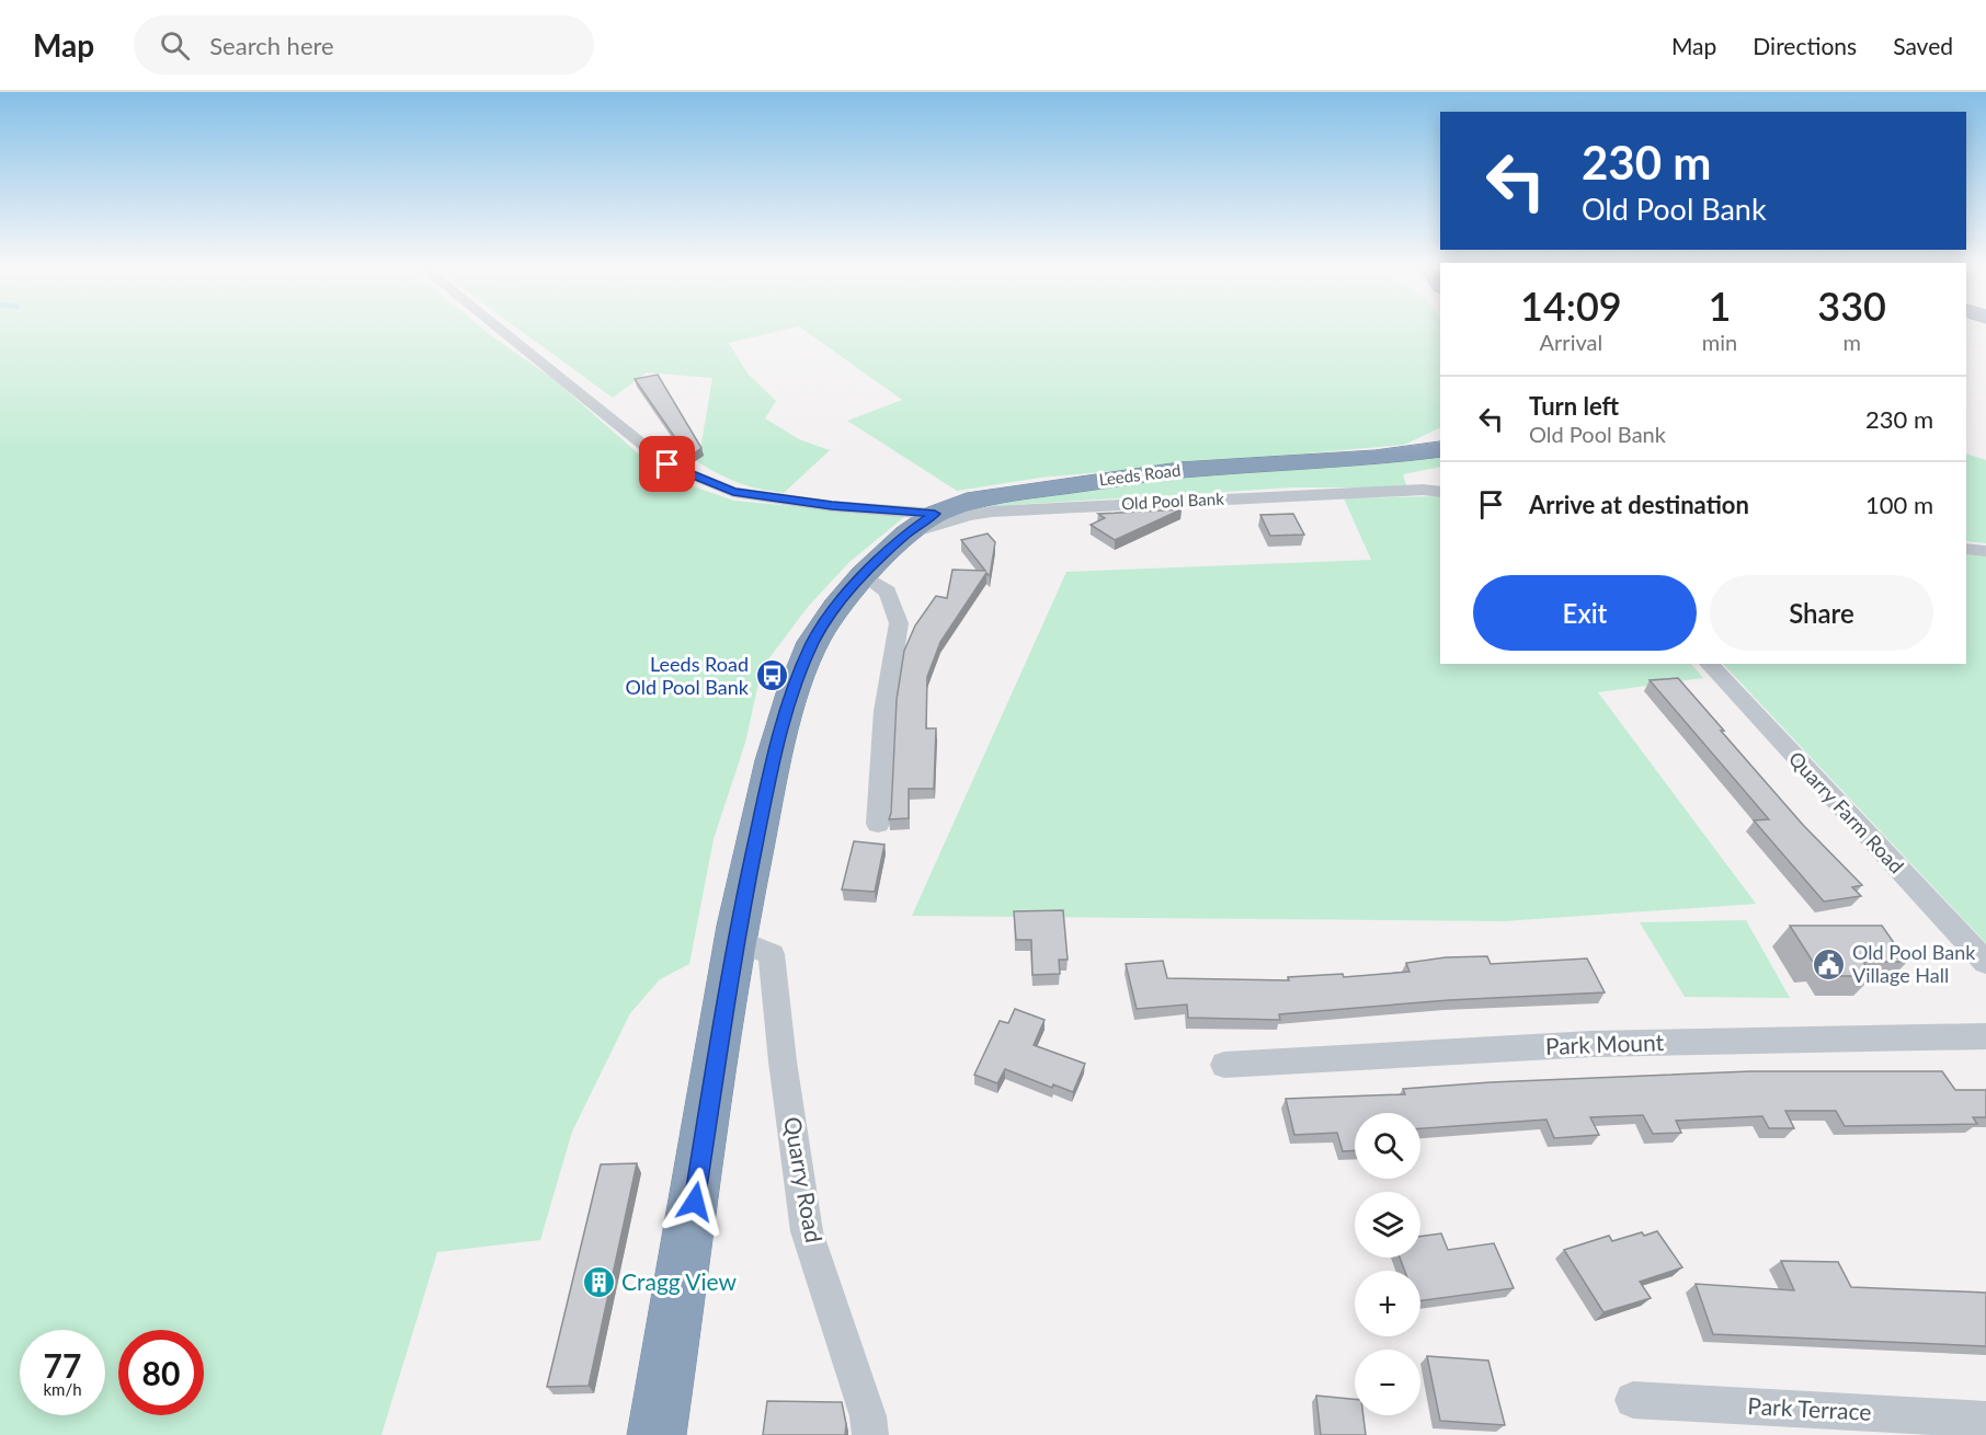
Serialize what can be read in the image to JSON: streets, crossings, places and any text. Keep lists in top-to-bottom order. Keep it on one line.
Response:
{"streets":{"highway":["Leeds Road"],"street":["Old Pool Bank","Quarry Farm Road","Park Mount","Quarry Road","Park Terrace"]},"crossings":[["Leeds Road","Old Pool Bank"],["Leeds Road","Quarry Road"]],"places":{"bus stop":["Leeds Road Old Pool Bank"],"public building":["Old Pool Bank Village Hall"],"building":["Cragg View"]},"page":{"header":"Map","search":"Search here","nav":["Map","Directions","Saved"],"turn":["230 m","Old Pool Bank"],"eta":["14:09","Arrival","1","min","330","m"],"list":[{"name":"Turn left","note":"Old Pool Bank","value":"230 m"},{"name":"Arrive at destination","value":"100 m"}],"buttons":["Exit","Share"],"map_buttons":["+","−"],"speed":"77 km/h","limit":"80"}}
